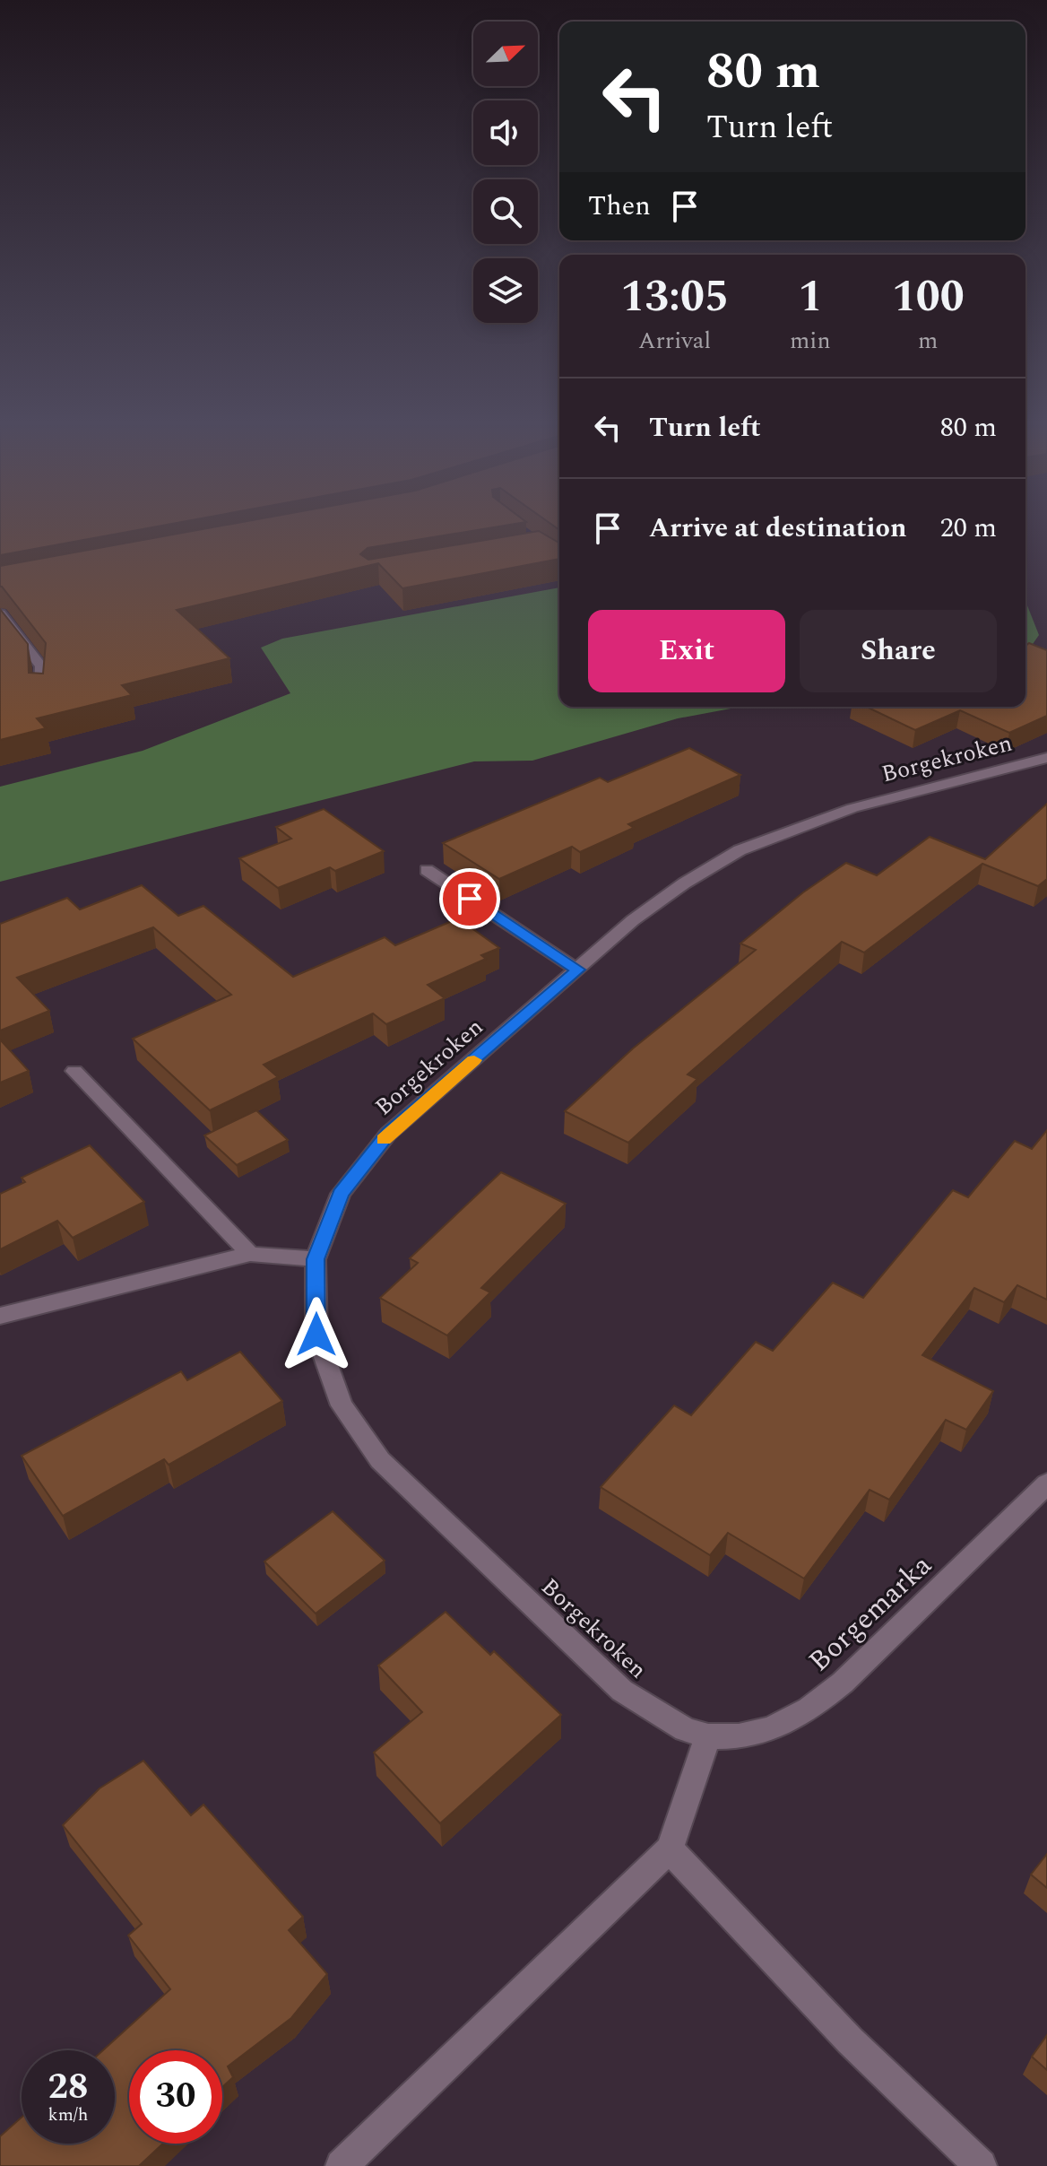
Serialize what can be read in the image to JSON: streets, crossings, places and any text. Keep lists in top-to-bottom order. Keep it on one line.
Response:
{"streets":{"street":["Borgekroken","Borgemarka"]},"crossings":[["Borgekroken","Borgemarka"]],"north":"top right","page":{"turn":["80 m","Turn left"],"then":"Then","eta":["13:05","Arrival","1","min","100","m"],"list":[{"name":"Turn left","value":"80 m"},{"name":"Arrive at destination","value":"20 m"}],"buttons":["Exit","Share"],"speed":"28 km/h","limit":"30"}}
